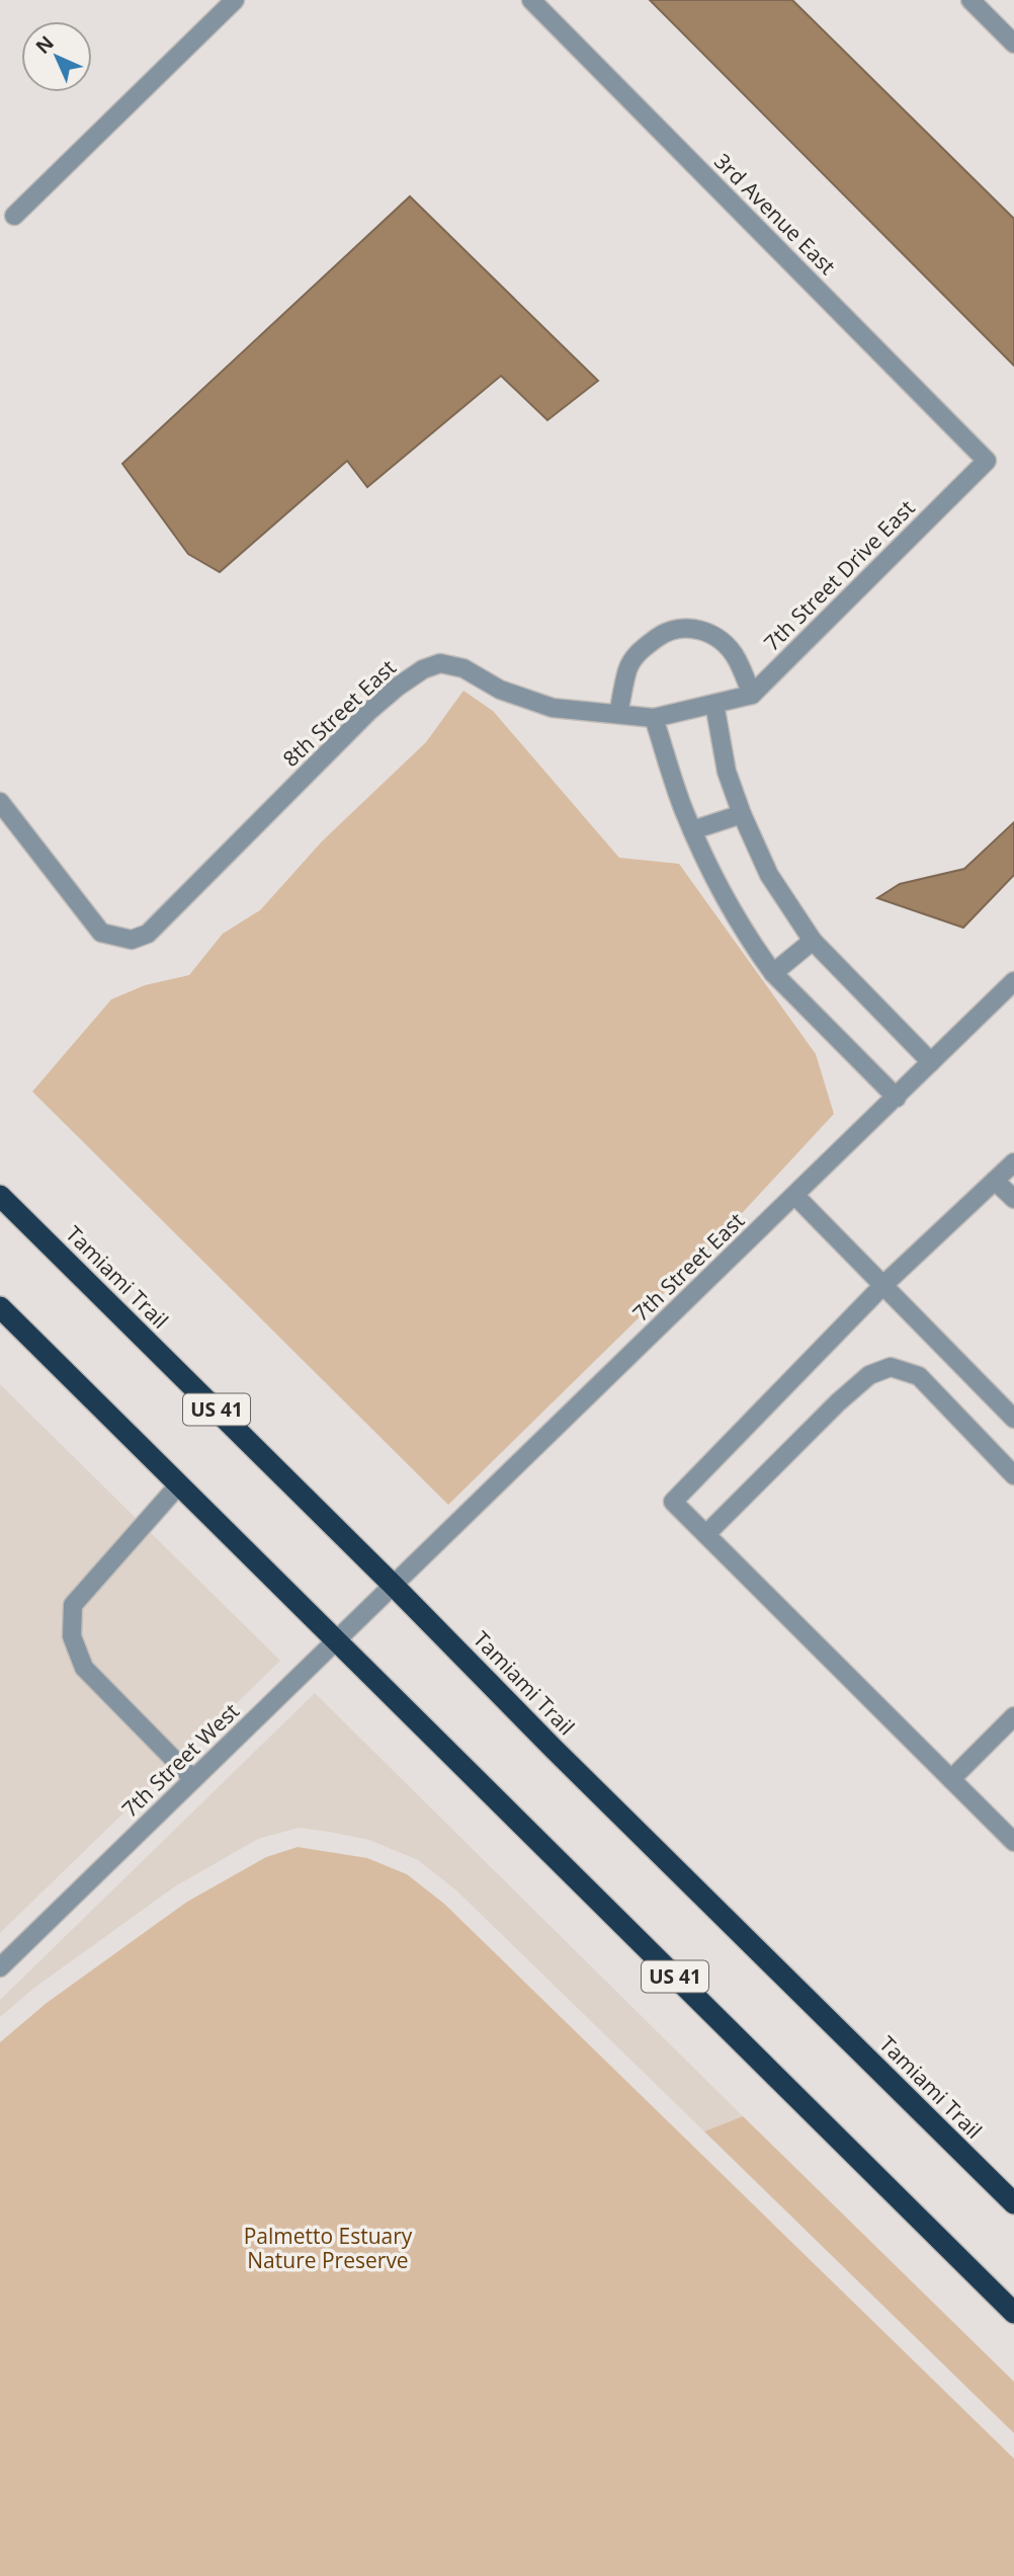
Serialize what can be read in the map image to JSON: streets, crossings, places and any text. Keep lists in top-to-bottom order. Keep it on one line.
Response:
{"streets":{"highway":["Tamiami Trail","US 41"],"street":["3rd Avenue East","7th Street Drive East","8th Street East","7th Street East","7th Street West"]},"crossings":[["3rd Avenue East","7th Street Drive East"],["7th Street East","Tamiami Trail"],["7th Street East","7th Street West"],["Tamiami Trail","7th Street West"],["US 41","7th Street West"]],"parks":["Palmetto Estuary Nature Preserve"],"north":"top left"}
